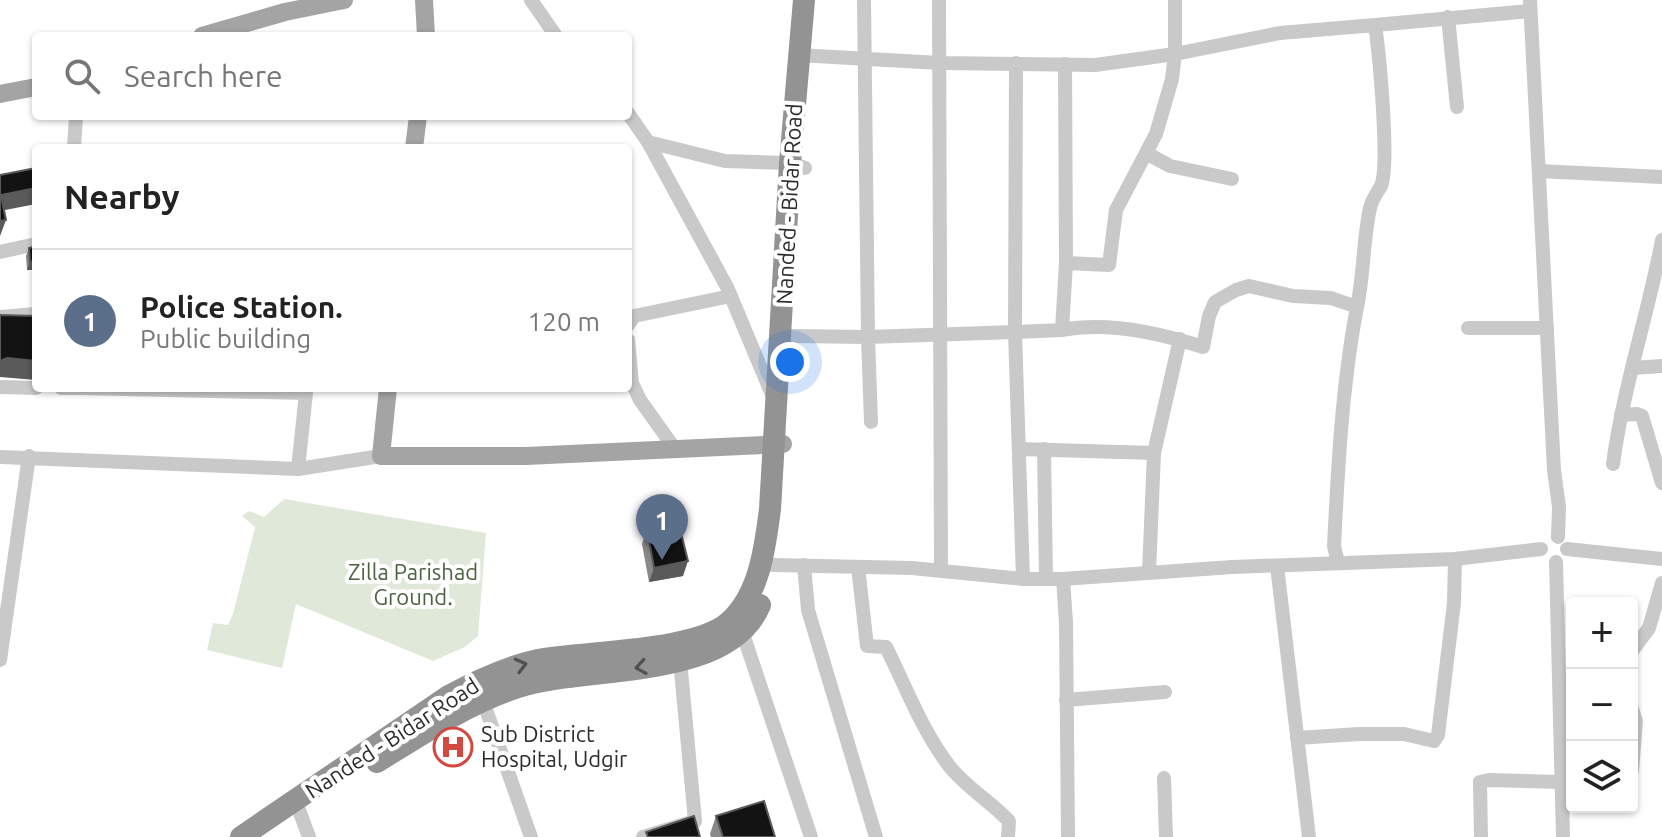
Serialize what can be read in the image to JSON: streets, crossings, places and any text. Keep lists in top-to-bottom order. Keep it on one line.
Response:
{"streets":{"highway":["Nanded - Bidar Road"]},"parks":["Zilla Parishad Ground."],"places":{"hospital":["Sub District Hospital, Udgir"]},"page":{"search":"Search here","heading":"Nearby","list":[{"mark":"1","name":"Police Station.","note":"Public building","value":"120 m"}],"pins":"1","map_buttons":["+","−"]}}
